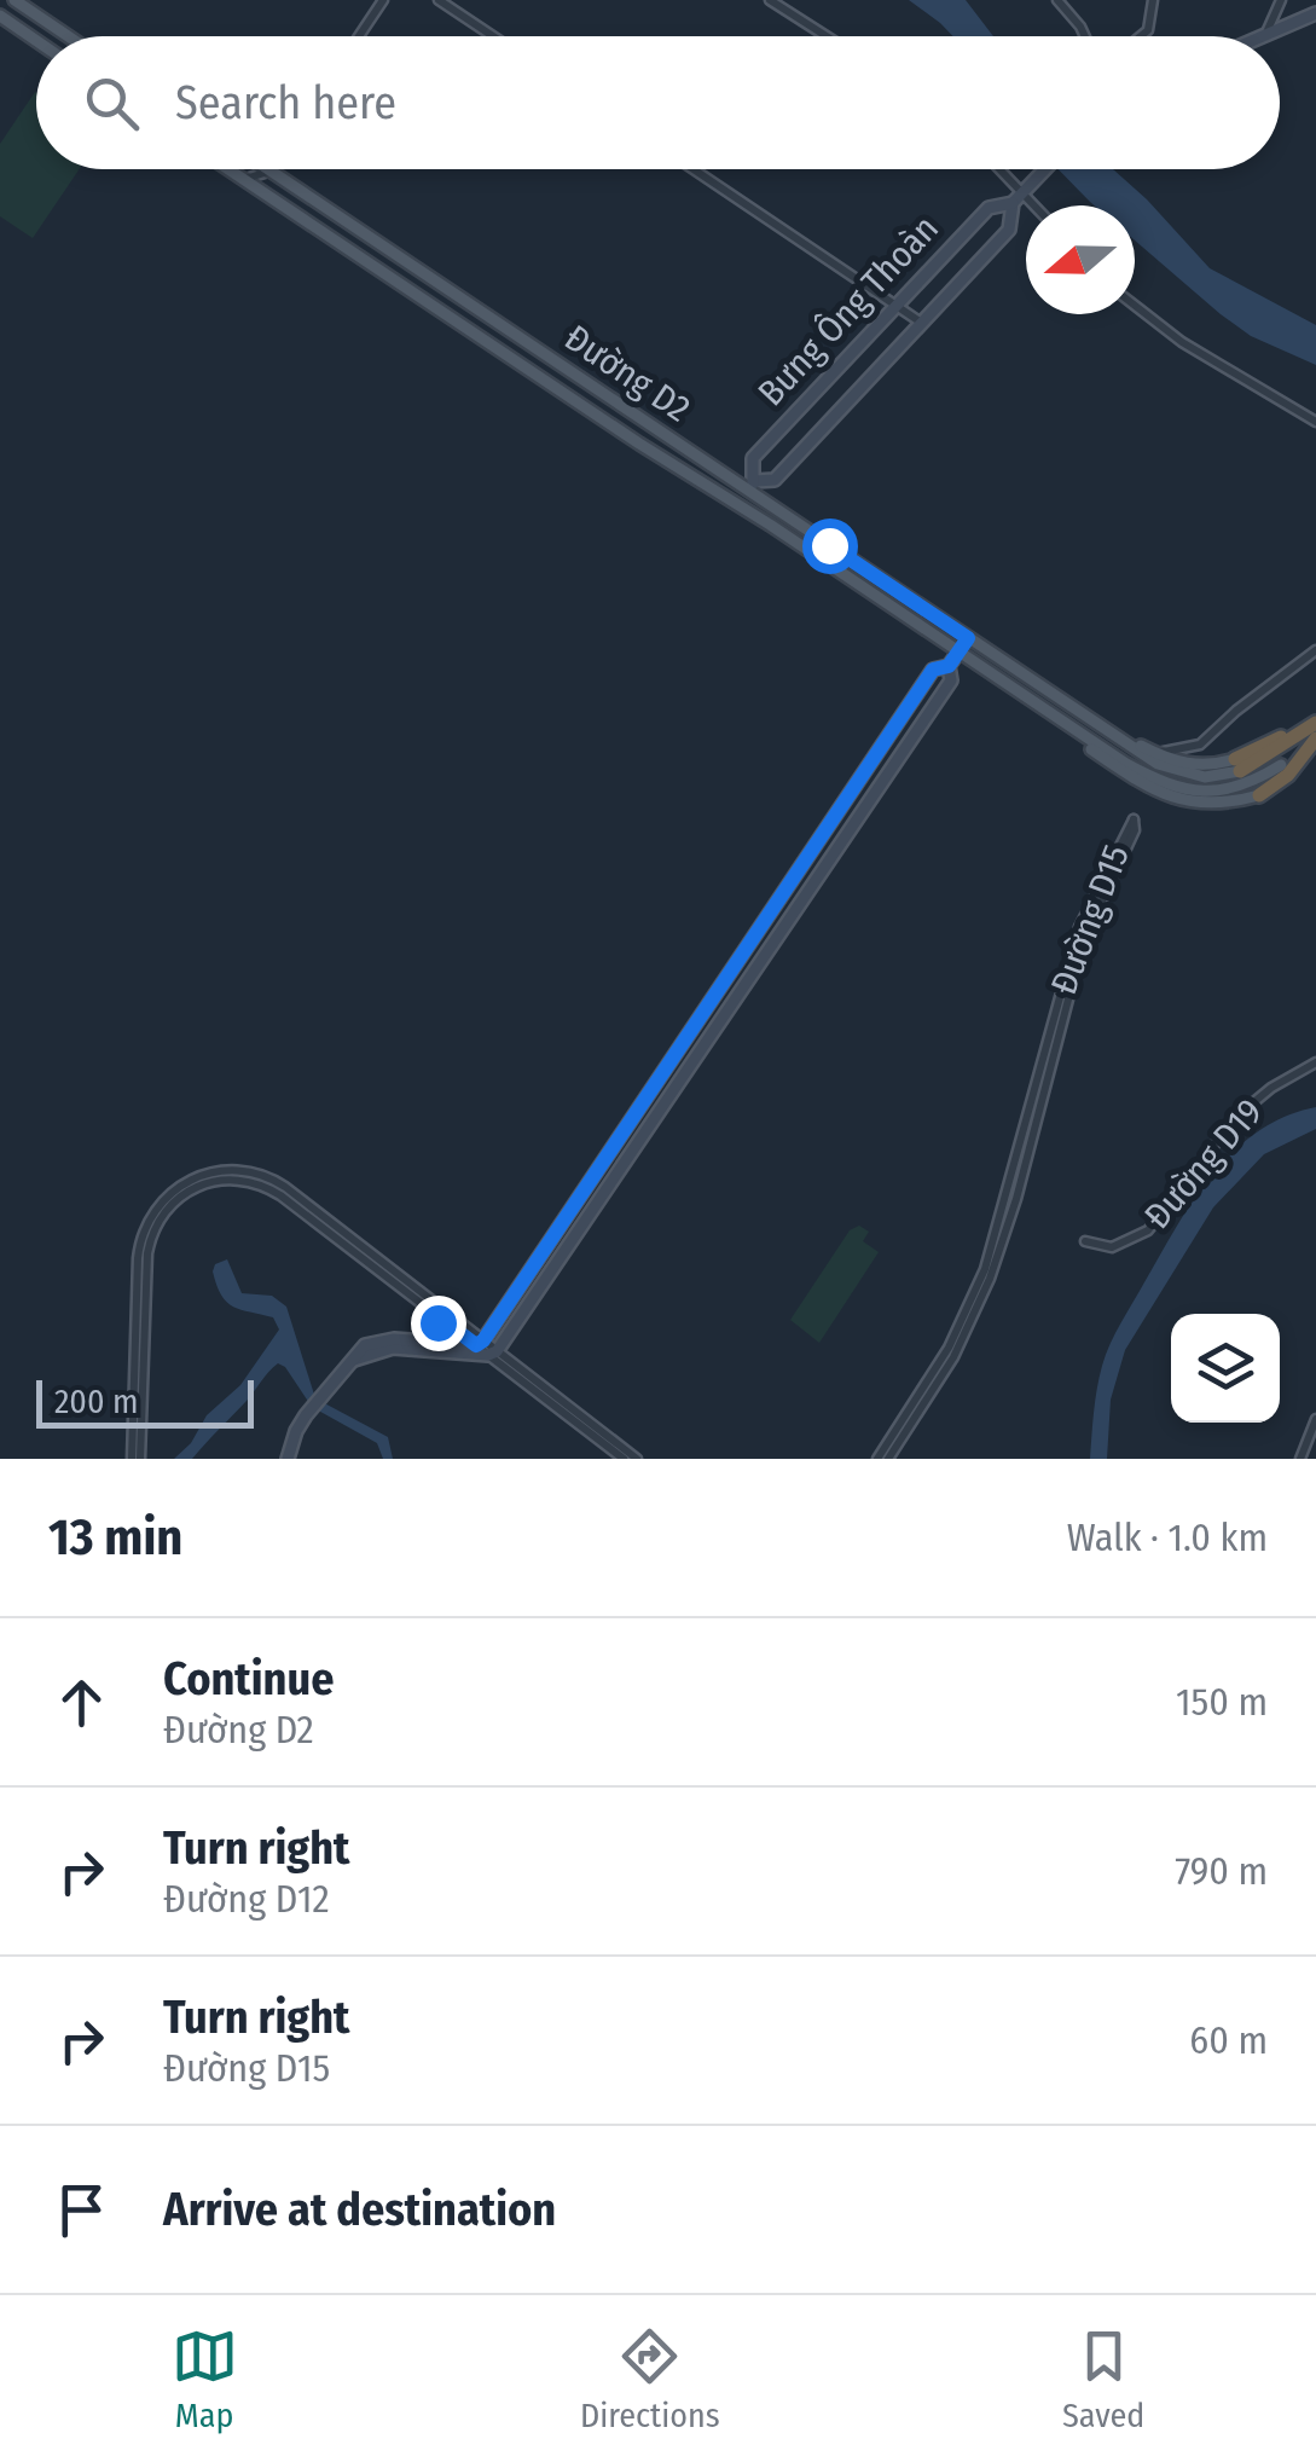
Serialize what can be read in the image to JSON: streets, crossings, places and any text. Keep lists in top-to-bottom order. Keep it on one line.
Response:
{"streets":{"main road":["Đường D2"],"street":["Bưng Ông Thoàn","Đường D15","Đường D19"]},"crossings":[["Bưng Ông Thoàn","Đường D2"]],"scale_bar":"200 m","north":"left","page":{"search":"Search here","scale":"200 m","heading":["13 min","Walk · 1.0 km"],"list":[["Continue","Đường D2","150 m"],["Turn right","Đường D12","790 m"],["Turn right","Đường D15","60 m"],"Arrive at destination"],"nav":["Map","Directions","Saved"]}}
